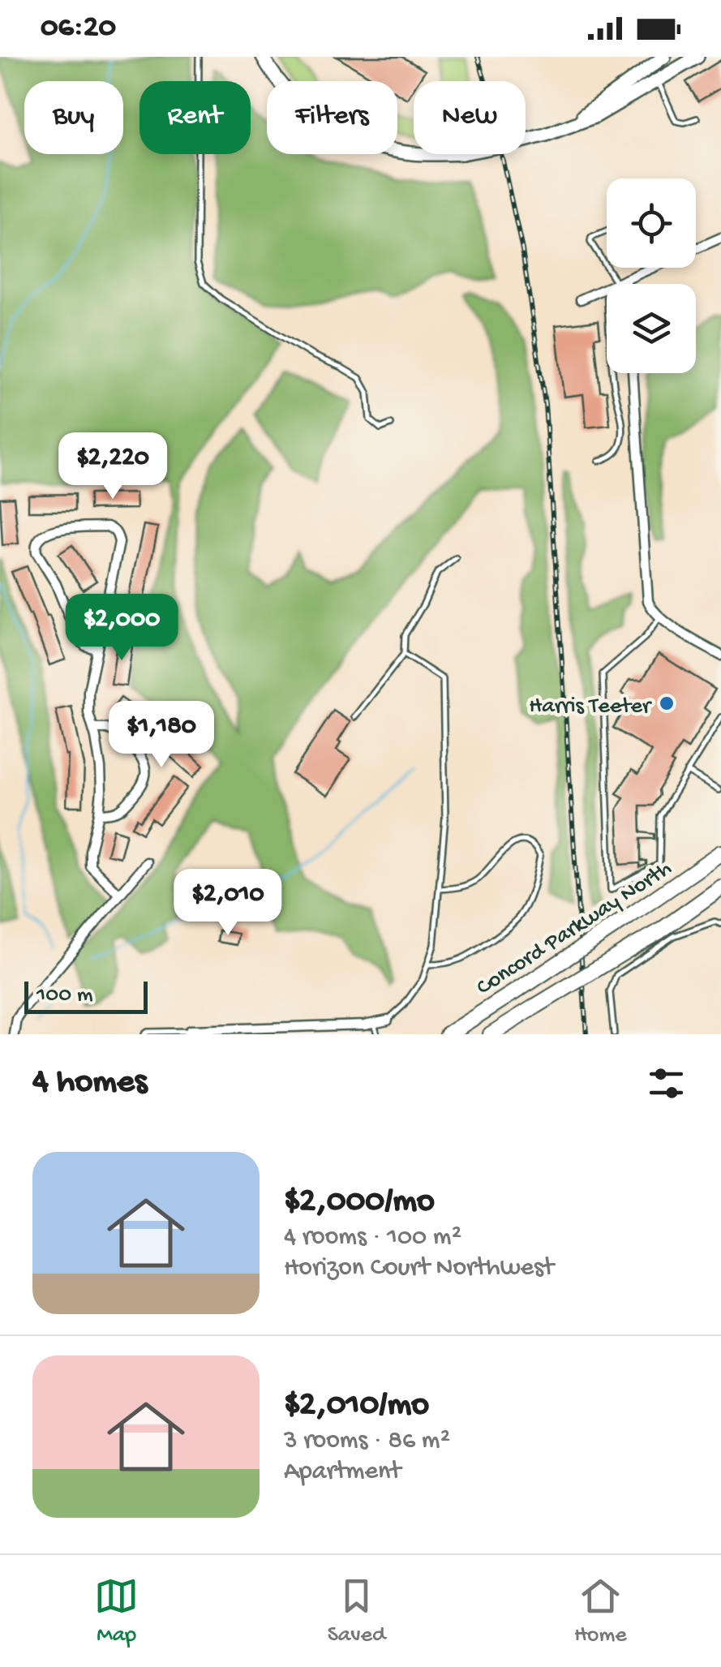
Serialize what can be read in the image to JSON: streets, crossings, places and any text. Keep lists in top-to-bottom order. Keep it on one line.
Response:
{"streets":{"highway":["Concord Parkway North"]},"places":["Harris Teeter"],"scale_bar":"100 m","page":{"status":"06:20","chip":["Buy","Rent","Filters","New"],"price":["$2,220","$2,000","$1,180","$2,010"],"scale":"100 m","heading":"4 homes","list":[{"name":"$2,000/mo","note":"4 rooms · 100 m² · Horizon Court Northwest"},{"name":"$2,010/mo","note":"3 rooms · 86 m² · Apartment"}],"tabs":["Map","Saved","Home"]}}
